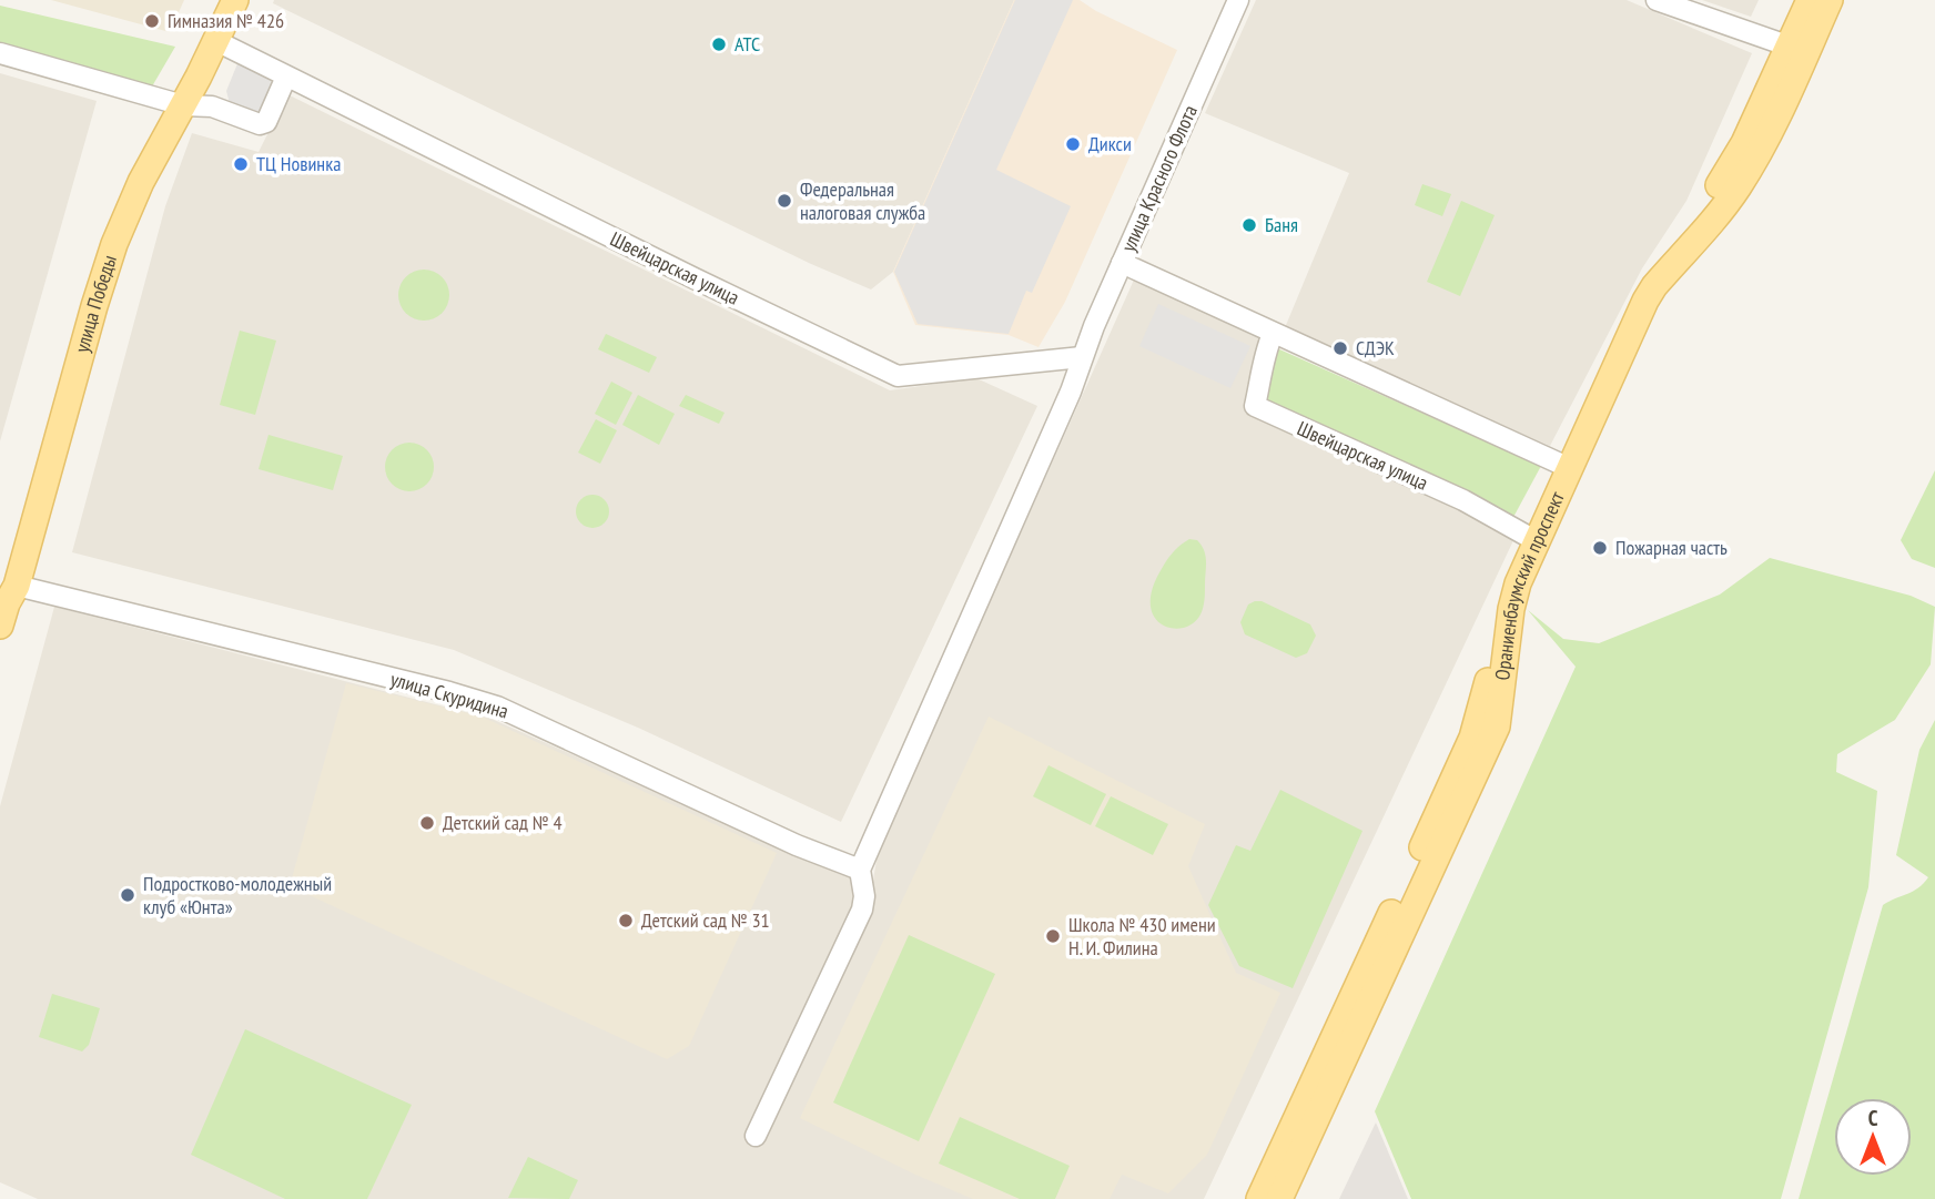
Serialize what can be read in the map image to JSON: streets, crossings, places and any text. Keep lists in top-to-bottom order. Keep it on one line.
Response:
{"streets":{"main road":["улица Победы","Ораниенбаумский проспект"],"street":["улица Красного Флота","Швейцарская улица","улица Скуридина"]},"crossings":[["улица Красного Флота","Швейцарская улица"],["улица Красного Флота","улица Скуридина"],["Швейцарская улица","улица Победы"],["Швейцарская улица","Ораниенбаумский проспект"],["улица Победы","улица Скуридина"]],"places":["Гимназия № 426","АТС","Дикси","ТЦ Новинка","Федеральная налоговая служба","Баня","СДЭК","Пожарная часть","Детский сад № 4","Подростково-молодежный клуб «Юнта»","Детский сад № 31","Школа № 430 имени Н. И. Филина"],"north":"top"}
